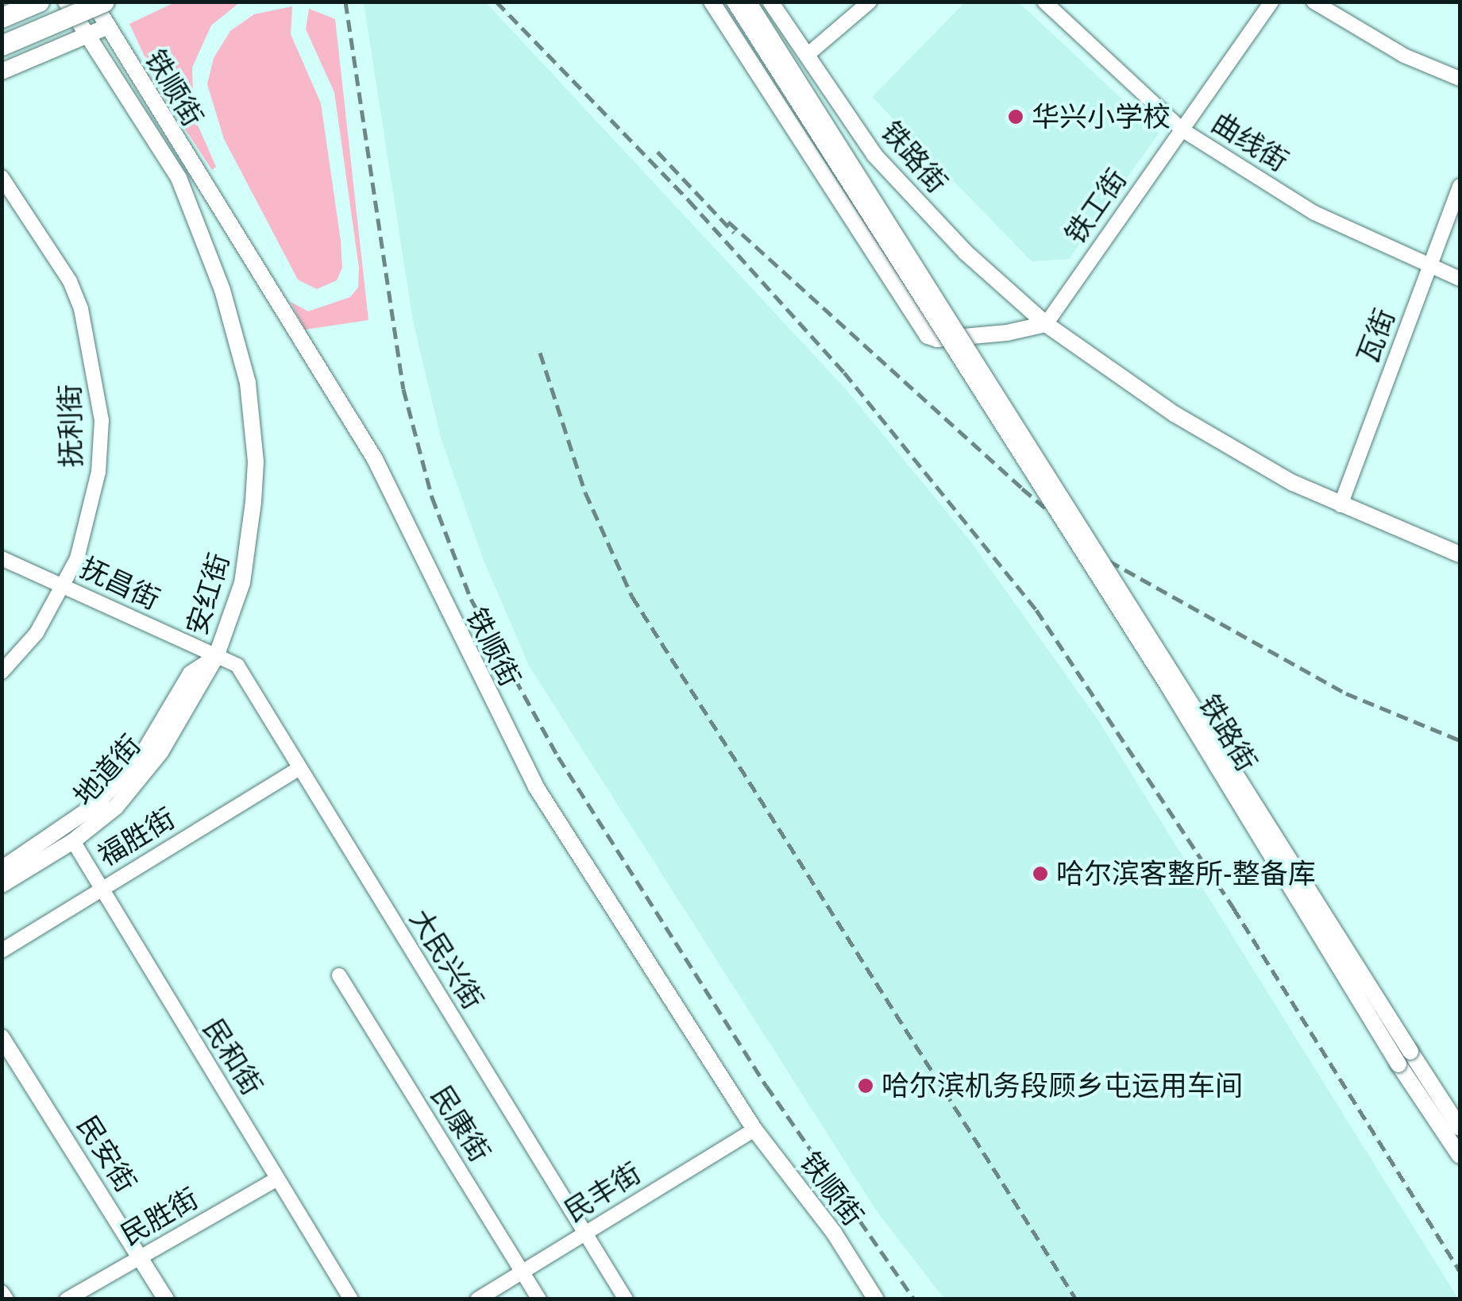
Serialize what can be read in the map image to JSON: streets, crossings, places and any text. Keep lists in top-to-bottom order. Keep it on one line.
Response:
{"streets":{"main road":["铁顺街","铁路街","安红街","地道街","民安街"],"street":["曲线街","铁工街","瓦街","抚利街","抚昌街","福胜街","大民兴街","民和街","民康街","民丰街","民胜街"]},"crossings":[["铁顺街","安红街"],["铁顺街","民丰街"],["曲线街","铁工街"],["曲线街","瓦街"],["铁路街","铁工街"],["铁路街","瓦街"],["抚利街","抚昌街"],["抚昌街","安红街"],["抚昌街","地道街"],["抚昌街","大民兴街"],["安红街","地道街"],["安红街","大民兴街"],["地道街","大民兴街"],["地道街","民和街"],["福胜街","大民兴街"],["福胜街","民和街"],["大民兴街","民丰街"],["民和街","民胜街"],["民康街","民丰街"],["民安街","民胜街"]],"places":["华兴小学校","哈尔滨客整所-整备库","哈尔滨机务段顾乡屯运用车间"]}
